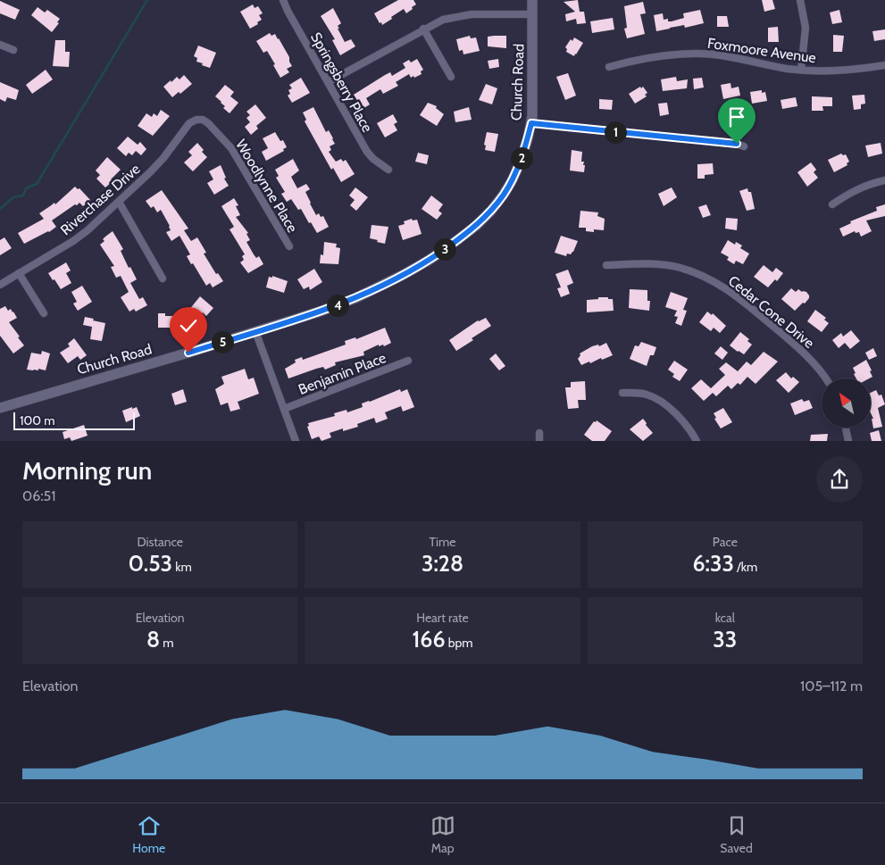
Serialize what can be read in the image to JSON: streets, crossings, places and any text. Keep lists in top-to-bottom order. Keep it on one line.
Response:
{"streets":{"main road":["Church Road"],"street":["Foxmoore Avenue","Springsberry Place","Woodlynne Place","Riverchase Drive","Cedar Cone Drive","Benjamin Place"]},"crossings":[["Woodlynne Place","Riverchase Drive"]],"scale_bar":"100 m","north":"top left","page":{"pins":["1","2","3","4","5"],"scale":"100 m","heading":["Morning run","06:51"],"stats":[["Distance","0.53 km"],["Time","3:28"],["Pace","6:33 /km"],["Elevation","8 m"],["Heart rate","166 bpm"],["kcal","33"]],"chart":["Elevation","105–112 m"],"tabs":["Home","Map","Saved"]}}
